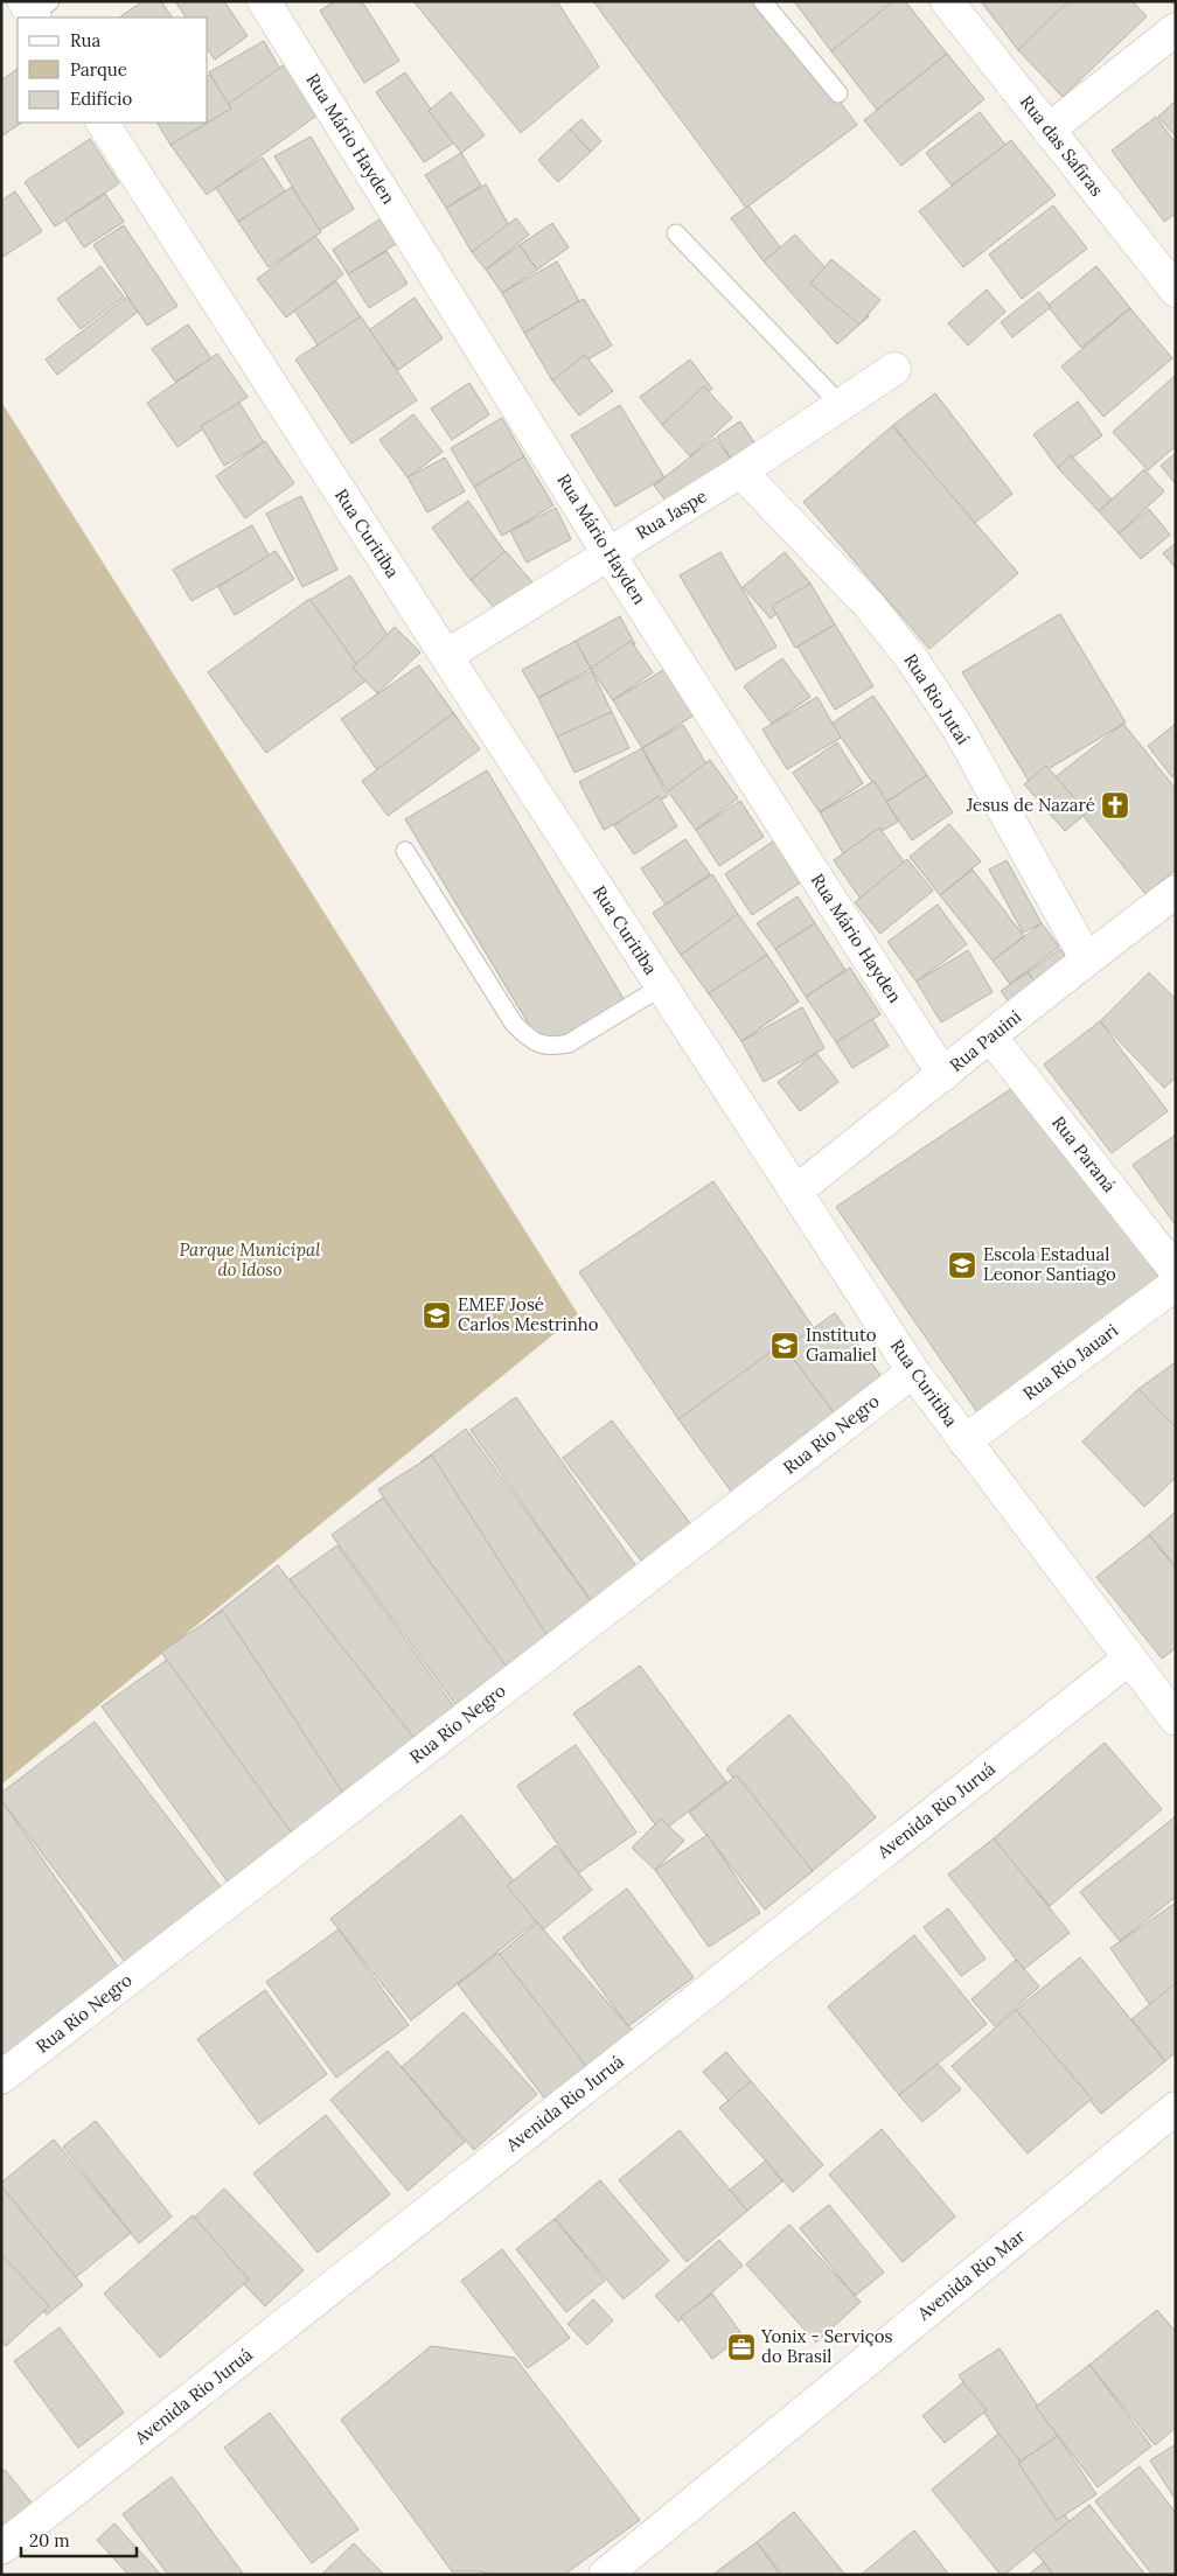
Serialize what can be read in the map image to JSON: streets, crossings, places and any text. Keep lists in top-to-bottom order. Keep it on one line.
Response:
{"streets":{"street":["Rua Mário Hayden","Rua das Safiras","Rua Jaspe","Rua Curitiba","Rua Rio Jutaí","Rua Pauini","Rua Paraná","Rua Rio Jauari","Rua Rio Negro","Avenida Rio Juruá","Avenida Rio Mar"]},"crossings":[["Rua Mário Hayden","Rua Jaspe"],["Rua Mário Hayden","Rua Pauini"],["Rua Jaspe","Rua Curitiba"],["Rua Jaspe","Rua Rio Jutaí"],["Rua Curitiba","Rua Pauini"],["Rua Curitiba","Rua Rio Jauari"],["Rua Curitiba","Rua Rio Negro"],["Rua Curitiba","Avenida Rio Juruá"],["Rua Rio Jutaí","Rua Pauini"],["Rua Pauini","Rua Paraná"]],"parks":["Parque Municipal do Idoso"],"places":{"church":["Jesus de Nazaré"],"school or university":["Escola Estadual Leonor Santiago","EMEF José Carlos Mestrinho","Instituto Gamaliel"],"office":["Yonix - Serviços do Brasil"]},"legend":["Rua","Parque","Edifício"],"scale_bar":"20 m"}
